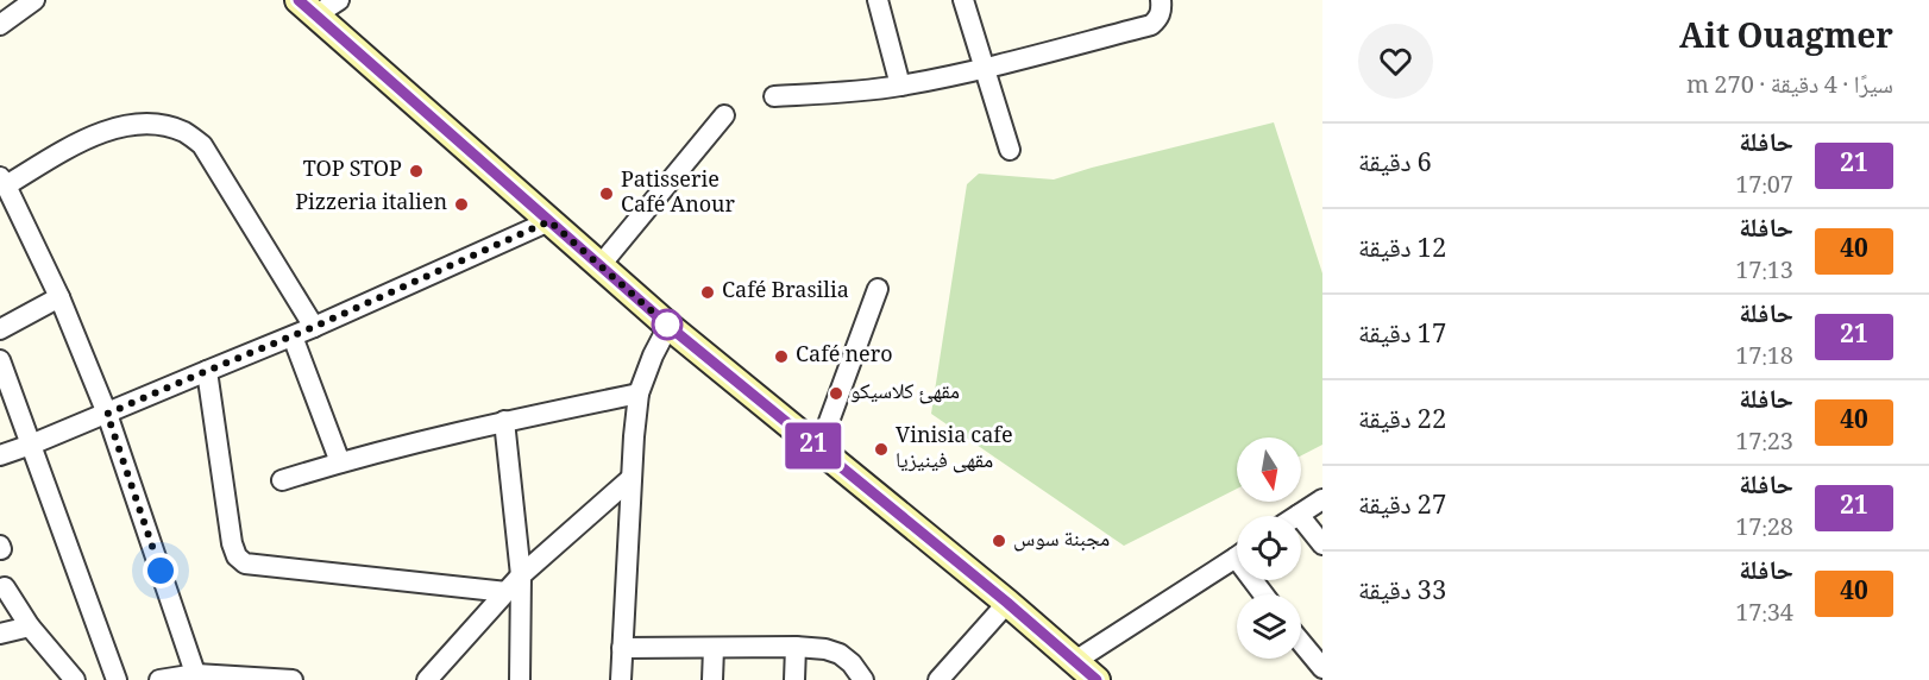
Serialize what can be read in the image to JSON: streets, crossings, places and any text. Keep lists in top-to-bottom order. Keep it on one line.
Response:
{"places":["TOP STOP","Patisserie Café Anour","Pizzeria italien","Café Brasilia","Café nero","مقهئ كلاسيكو","Vinisia cafe مقهى فينيزيا","مجبنة سوس"],"lines":["bus line 21"],"north":"bottom","page":{"heading":["Ait Ouagmer","سيرًا · 4 دقيقة · 270 m"],"on_map":"21","list":[{"mark":"21","name":"حافلة","note":"17:07","value":"6 دقيقة"},{"mark":"40","name":"حافلة","note":"17:13","value":"12 دقيقة"},{"mark":"21","name":"حافلة","note":"17:18","value":"17 دقيقة"},{"mark":"40","name":"حافلة","note":"17:23","value":"22 دقيقة"},{"mark":"21","name":"حافلة","note":"17:28","value":"27 دقيقة"},{"mark":"40","name":"حافلة","note":"17:34","value":"33 دقيقة"}]}}
